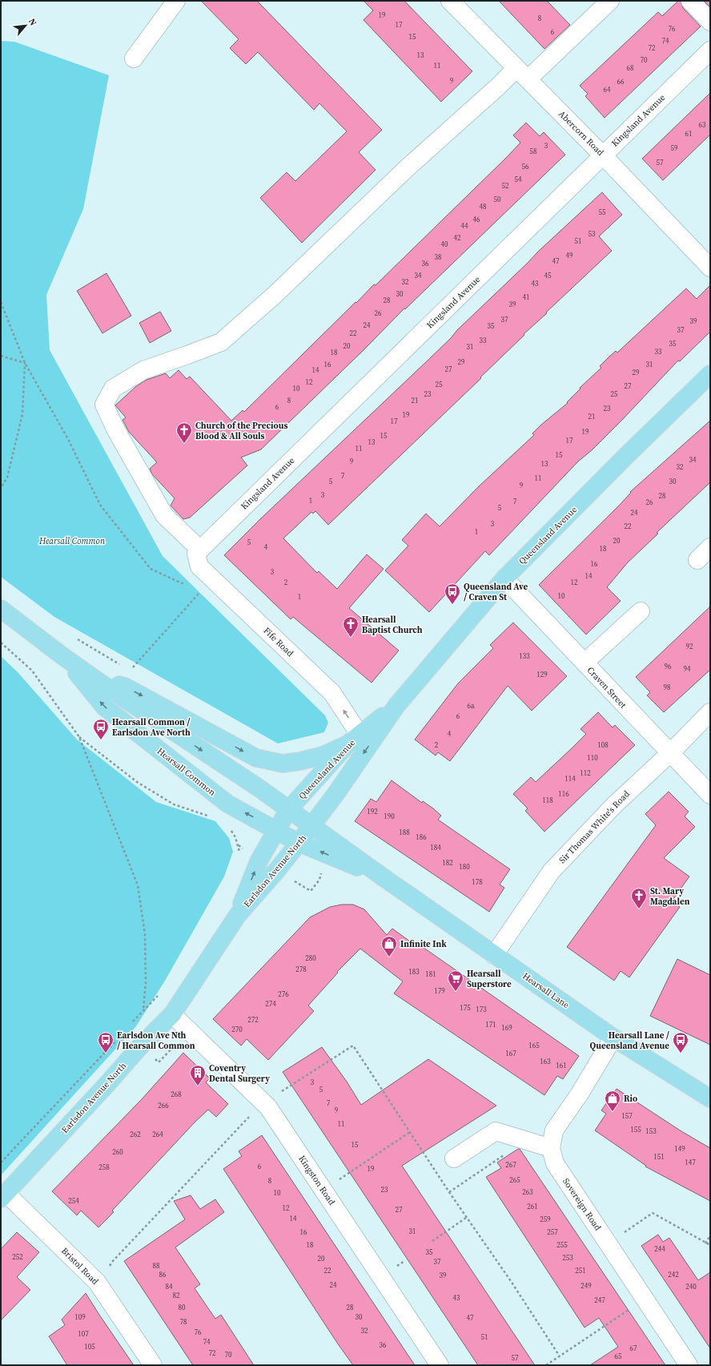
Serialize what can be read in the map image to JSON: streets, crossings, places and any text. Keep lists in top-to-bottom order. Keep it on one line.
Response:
{"streets":{"main road":["Queensland Avenue","Hearsall Common","Earlsdon Avenue North","Hearsall Lane"],"street":["Kingsland Avenue","Abercorn Road","Fife Road","Craven Street","Sir Thomas White's Road","Kingston Road","Sovereign Road","Bristol Road"]},"crossings":[["Kingsland Avenue","Abercorn Road"],["Kingsland Avenue","Fife Road"],["Queensland Avenue","Fife Road"],["Queensland Avenue","Craven Street"],["Queensland Avenue","Hearsall Common"],["Queensland Avenue","Earlsdon Avenue North"],["Queensland Avenue","Hearsall Lane"],["Craven Street","Sir Thomas White's Road"],["Hearsall Common","Earlsdon Avenue North"],["Hearsall Common","Hearsall Lane"],["Sir Thomas White's Road","Hearsall Lane"],["Earlsdon Avenue North","Hearsall Lane"],["Earlsdon Avenue North","Kingston Road"],["Earlsdon Avenue North","Bristol Road"],["Hearsall Lane","Sovereign Road"]],"one_way":["Fife Road"],"parks":["Hearsall Common"],"places":{"church":["Church of the Precious Blood & All Souls","Hearsall Baptist Church","St. Mary Magdalen"],"bus stop":["Queensland Ave / Craven St","Hearsall Common / Earlsdon Ave North","Earlsdon Ave Nth / Hearsall Common","Hearsall Lane / Queensland Avenue"],"shop":["Infinite Ink","Rio"],"supermarket":["Hearsall Superstore"],"building":["Coventry Dental Surgery"]},"house_numbers":["19","8","17","76","6","15","74","72","13","70","11","68","9","66","64","63","61","3","59","58","57","56","54","52","50","48","55","46","44","53","42","51","40","49","38","47","36","34","45","32","43","30","41","28","39","26","37","39","24","35","37","22","33","35","20","31","33","18","29","16","31","27","14","29","12","25","27","10","23","25","8","21","6","23","19","21","17","19","15","17","13","11","15","34","9","13","32","7","11","5","30","9","3","28","1","7","26","5","24","3","22","1","20","5","4","18","16","3","14","2","12","10","1","92","133","96","94","129","98","6a","6","4","2","108","110","112","114","116","118","192","190","188","186","184","182","180","178","280","278","183","181","179","276","274","175","173","272","171","169","270","165","167","163","161","3","5","268","7","266","9","157","11","155","153","262","264","15","149","260","151","147","267","6","258","19","265","8","23","263","10","254","261","12","27","14","259","31","16","257","18","255","244","35","252","253","20","37","88","22","251","86","242","39","24","249","84","240","82","43","247","80","28","109","30","47","78","32","76","107","51","74","36","105","67","72","70","65","57"],"north":"top right"}
